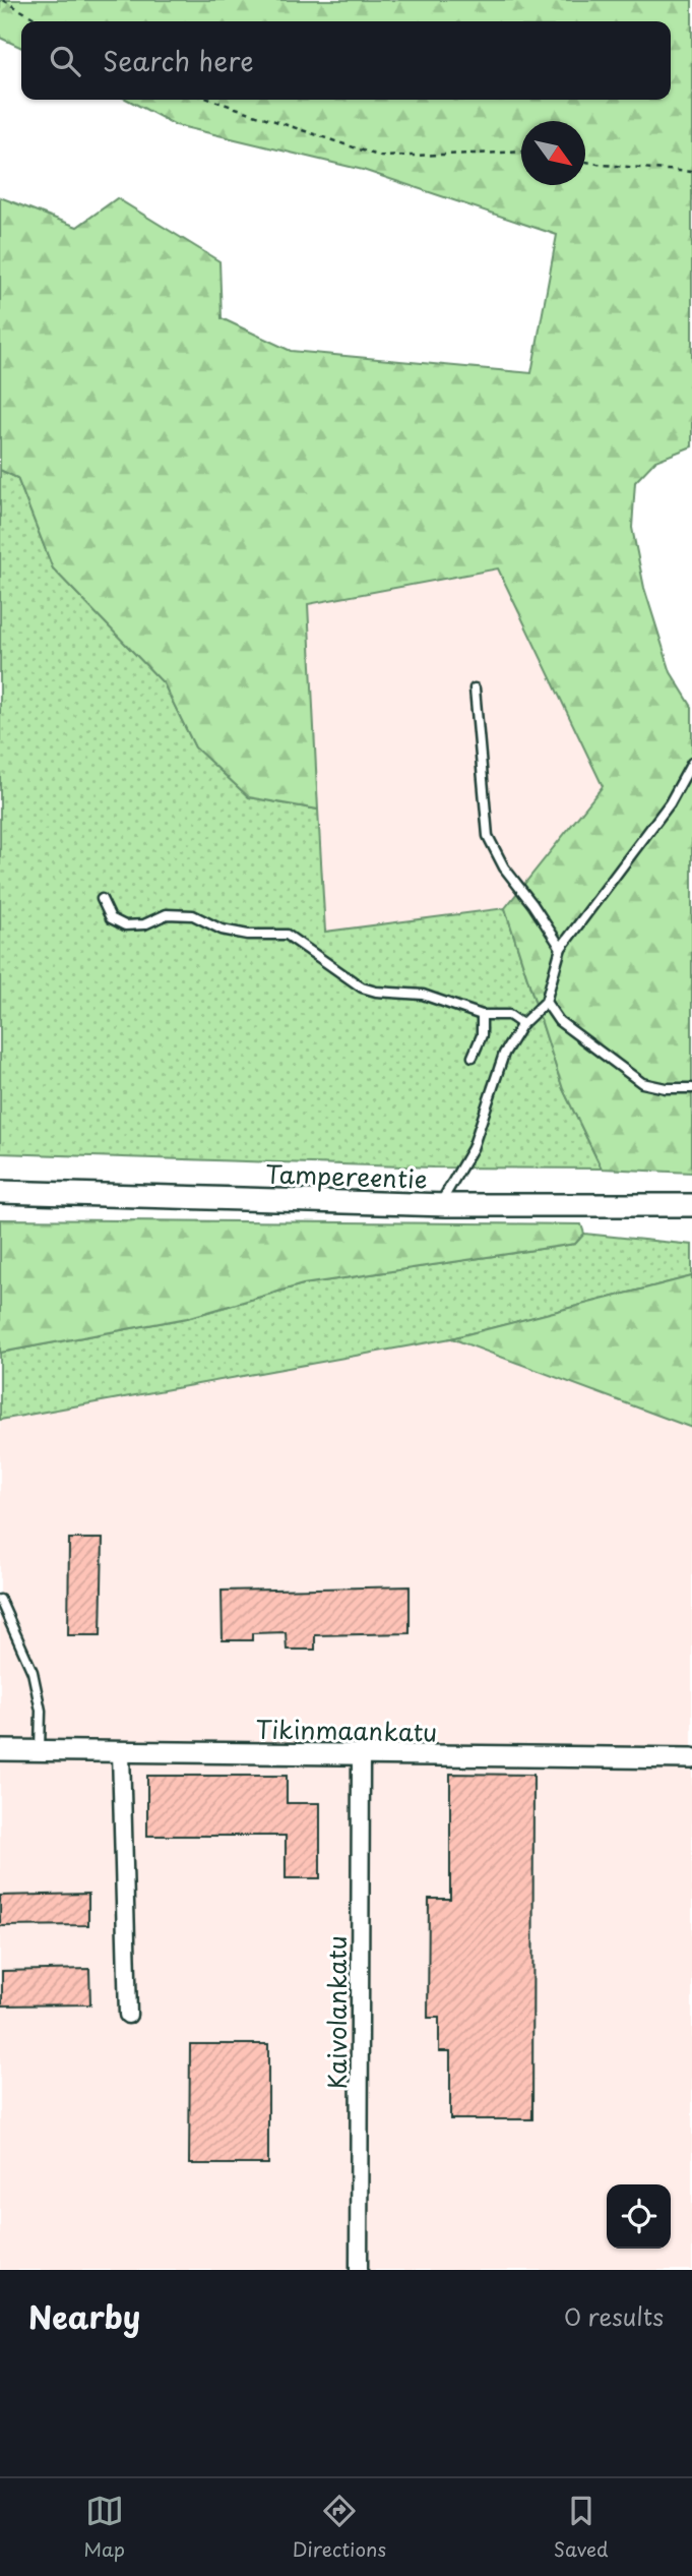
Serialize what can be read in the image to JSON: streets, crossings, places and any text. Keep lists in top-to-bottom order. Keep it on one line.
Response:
{"streets":{"main road":["Tampereentie"],"street":["Tikinmaankatu","Kaivolankatu"]},"crossings":[["Tikinmaankatu","Kaivolankatu"]],"north":"bottom right","page":{"search":"Search here","heading":["Nearby","0 results"],"nav":["Map","Directions","Saved"]}}
